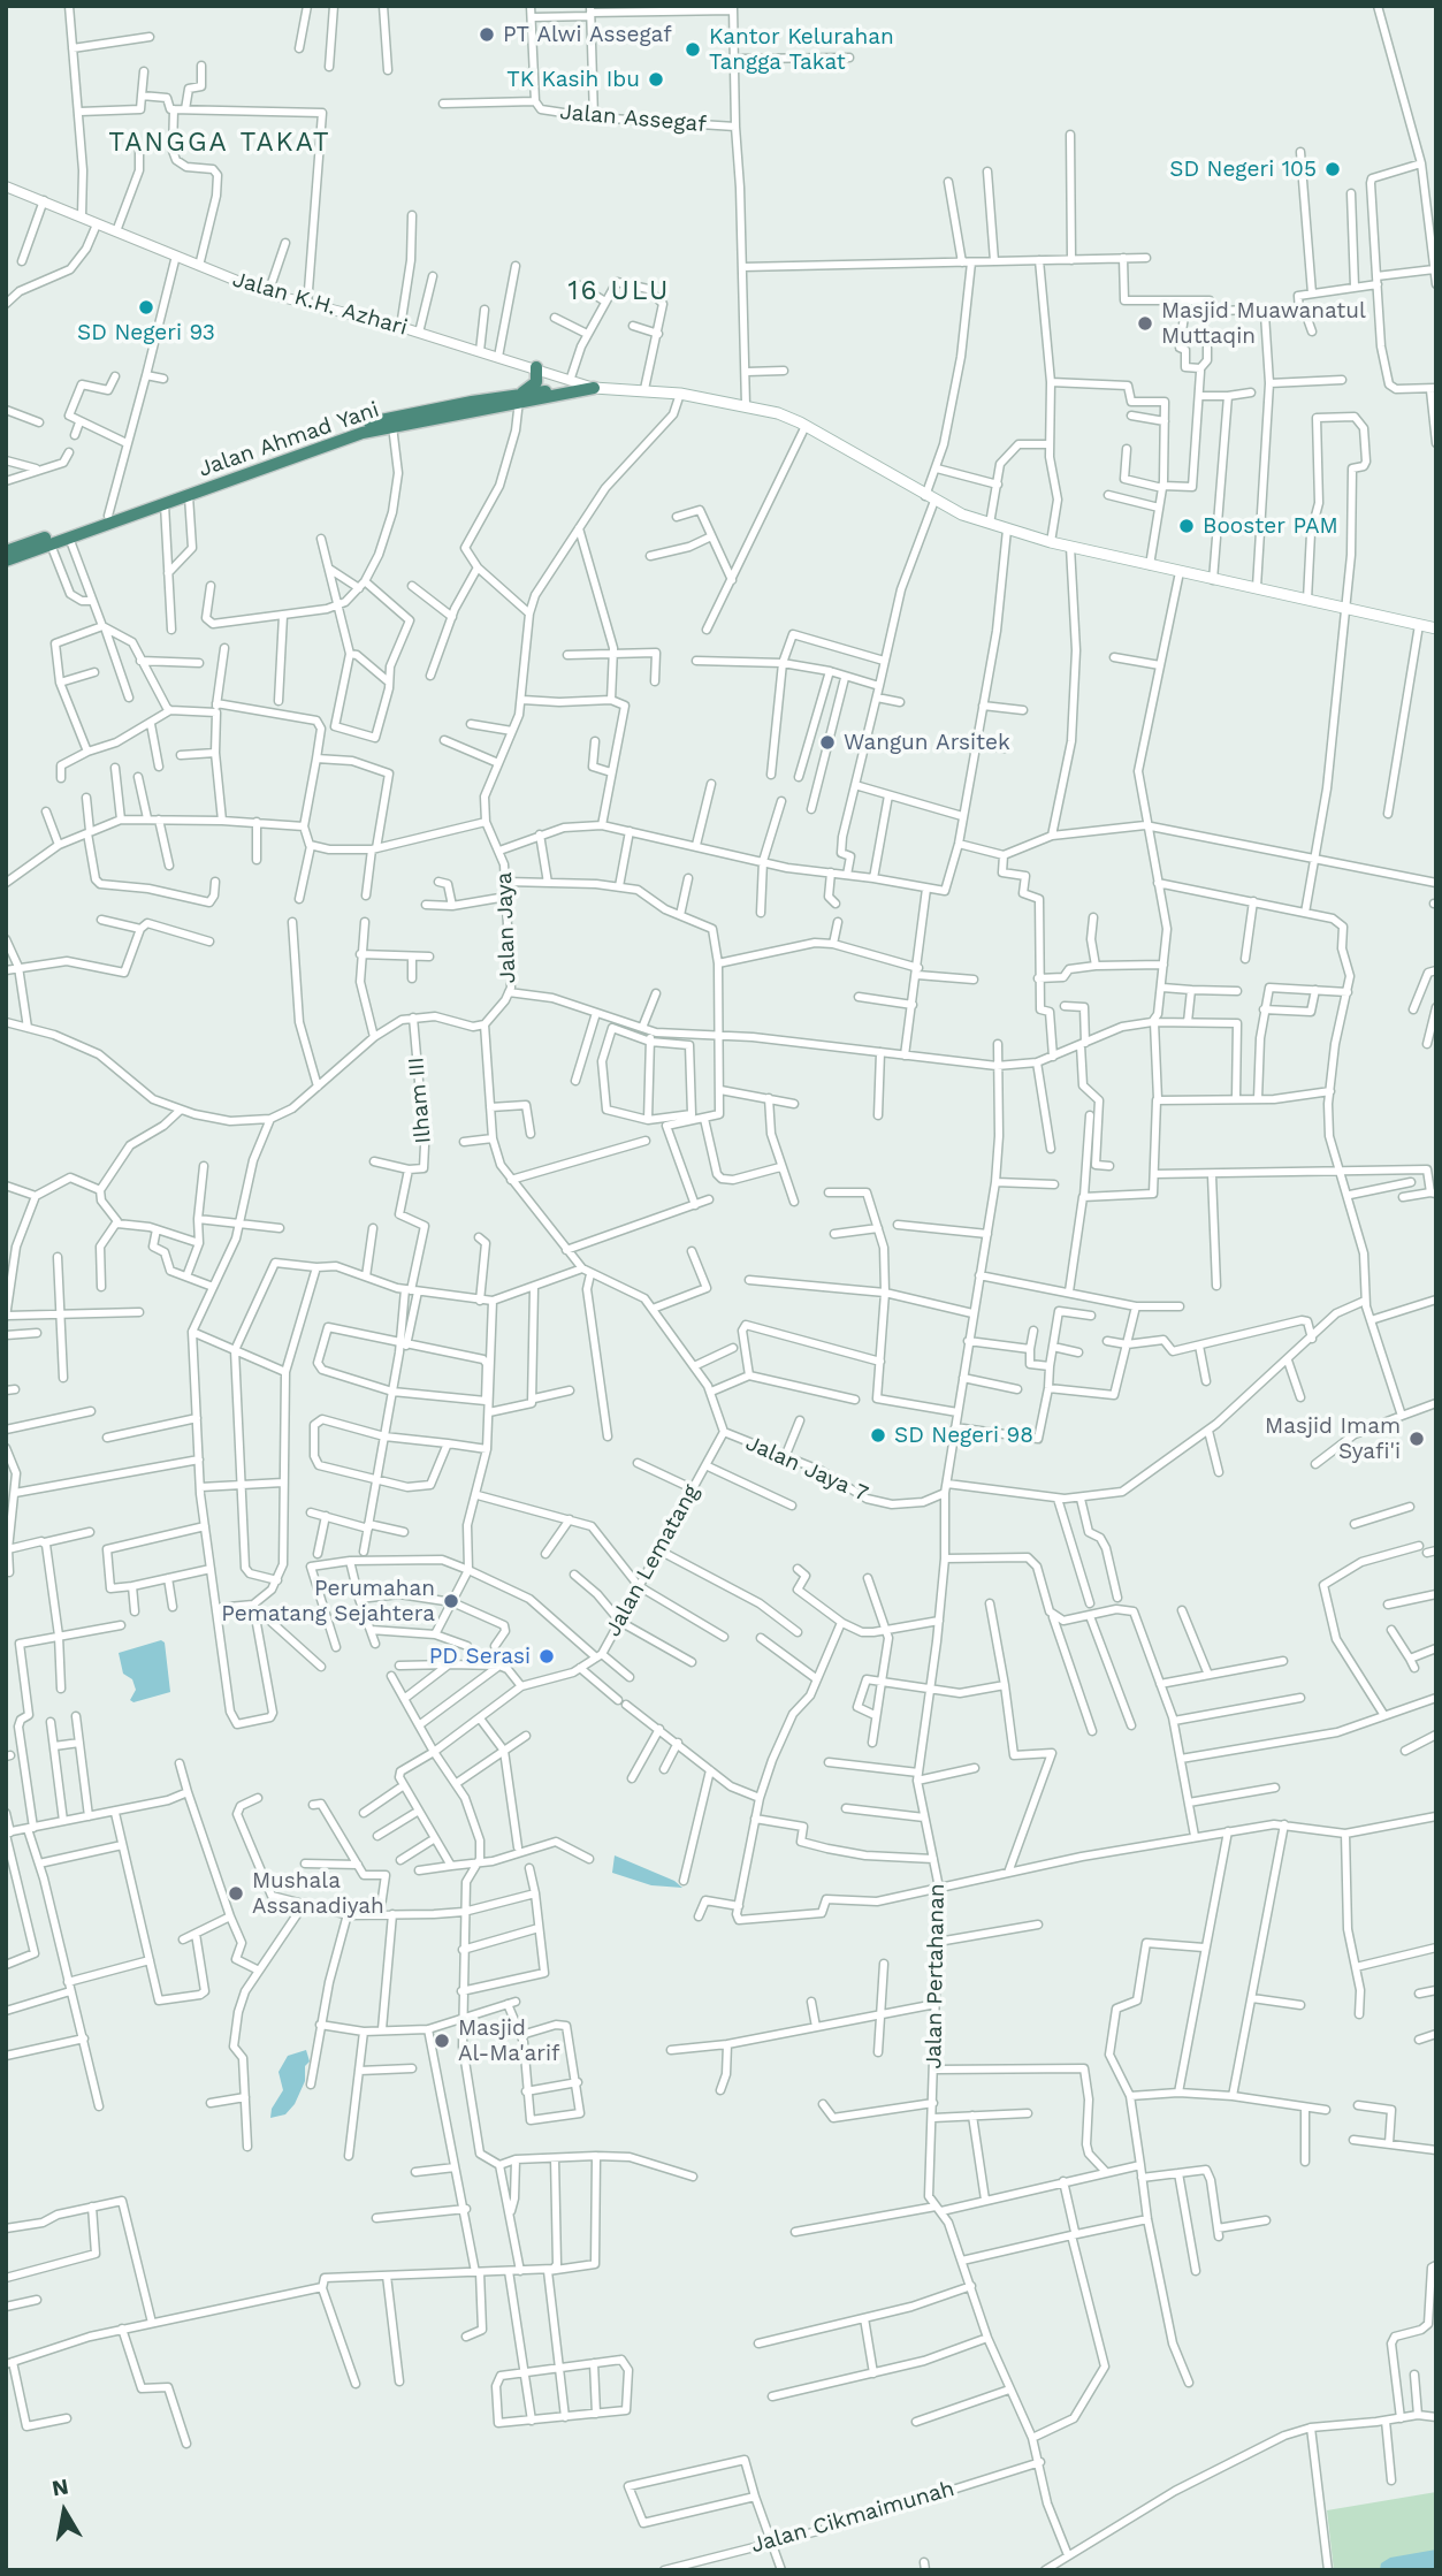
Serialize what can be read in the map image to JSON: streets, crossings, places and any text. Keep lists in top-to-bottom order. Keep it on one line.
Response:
{"streets":{"highway":["Jalan Ahmad Yani"],"street":["Jalan Assegaf","Jalan K.H. Azhari","Jalan Jaya","Ilham III","Jalan Jaya 7","Jalan Lematang","Jalan Pertahanan","Jalan Cikmaimunah"]},"crossings":[["Jalan Assegaf","Jalan Ahmad Yani"],["Jalan K.H. Azhari","Jalan Ahmad Yani"],["Jalan Jaya 7","Jalan Lematang"],["Jalan Jaya 7","Jalan Pertahanan"],["Jalan Pertahanan","Jalan Cikmaimunah"]],"districts":["TANGGA TAKAT","16 ULU"],"places":["PT Alwi Assegaf","Kantor Kelurahan Tangga Takat","TK Kasih Ibu","SD Negeri 105","SD Negeri 93","Masjid Muawanatul Muttaqin","Booster PAM","Wangun Arsitek","SD Negeri 98","Masjid Imam Syafi'i","Perumahan Pematang Sejahtera","PD Serasi","Mushala Assanadiyah","Masjid Al-Ma'arif"],"north":"top"}
